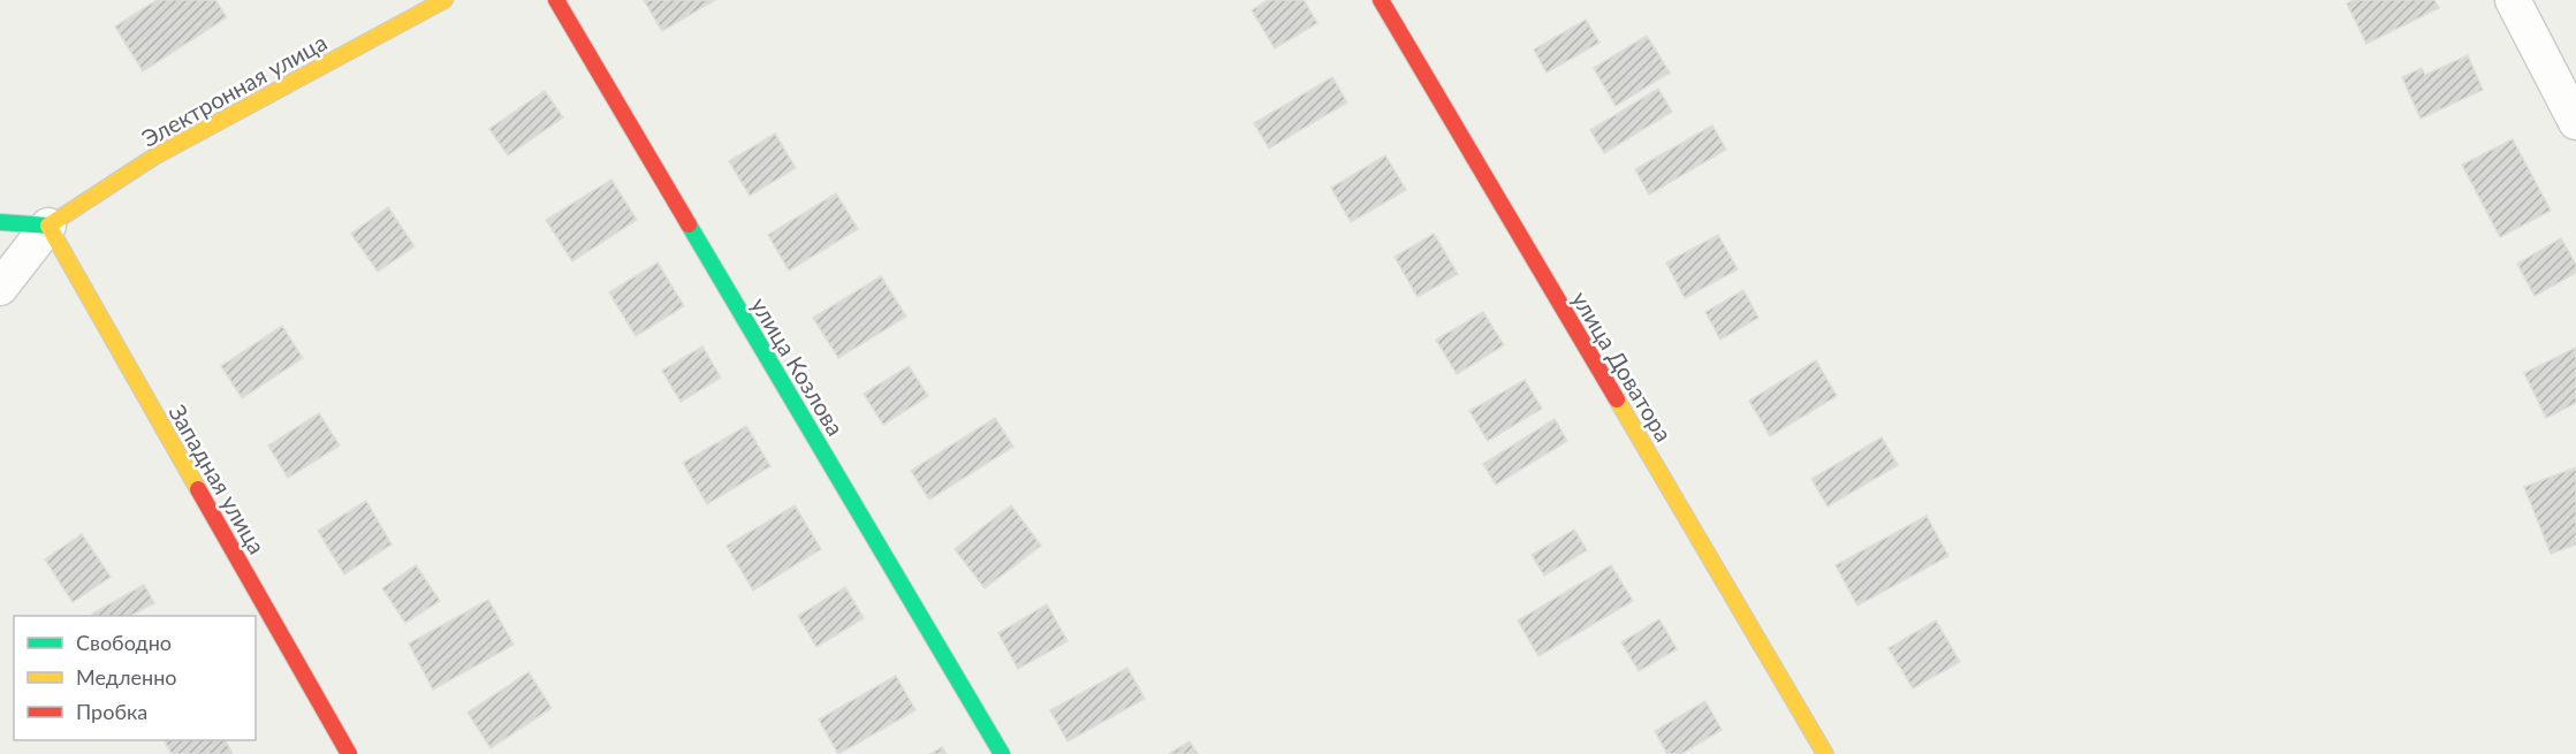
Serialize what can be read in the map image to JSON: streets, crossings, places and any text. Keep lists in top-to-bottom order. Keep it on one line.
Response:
{"streets":{"street":["Электронная улица","улица Козлова","улица Доватора","Западная улица"]},"crossings":[["Электронная улица","Западная улица"]],"legend":["Свободно","Медленно","Пробка"]}
